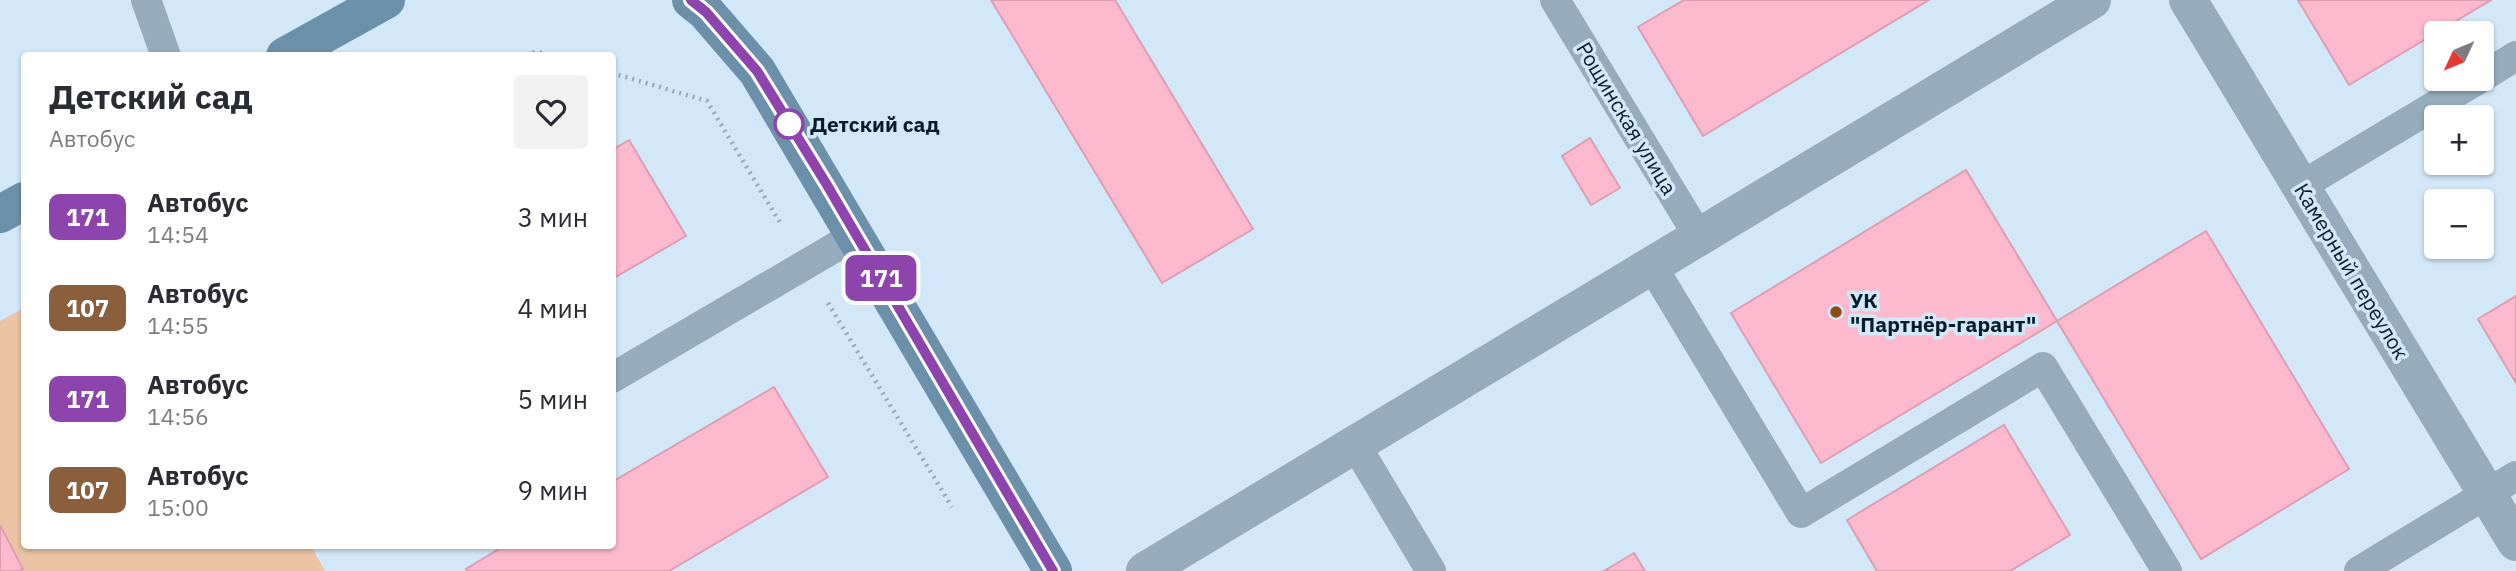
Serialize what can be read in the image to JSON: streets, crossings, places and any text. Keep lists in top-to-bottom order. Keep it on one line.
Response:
{"streets":{"street":["Камерный переулок"],"lane":["Рощинская улица"]},"places":["Детский сад","УК \"Партнёр-гарант\""],"lines":["bus line 171"],"north":"bottom left","page":{"on_map":"171","map_buttons":["+","−"],"heading":["Детский сад","Автобус"],"list":[{"mark":"171","name":"Автобус","note":"14:54","value":"3 мин"},{"mark":"107","name":"Автобус","note":"14:55","value":"4 мин"},{"mark":"171","name":"Автобус","note":"14:56","value":"5 мин"},{"mark":"107","name":"Автобус","note":"15:00","value":"9 мин"}]}}
